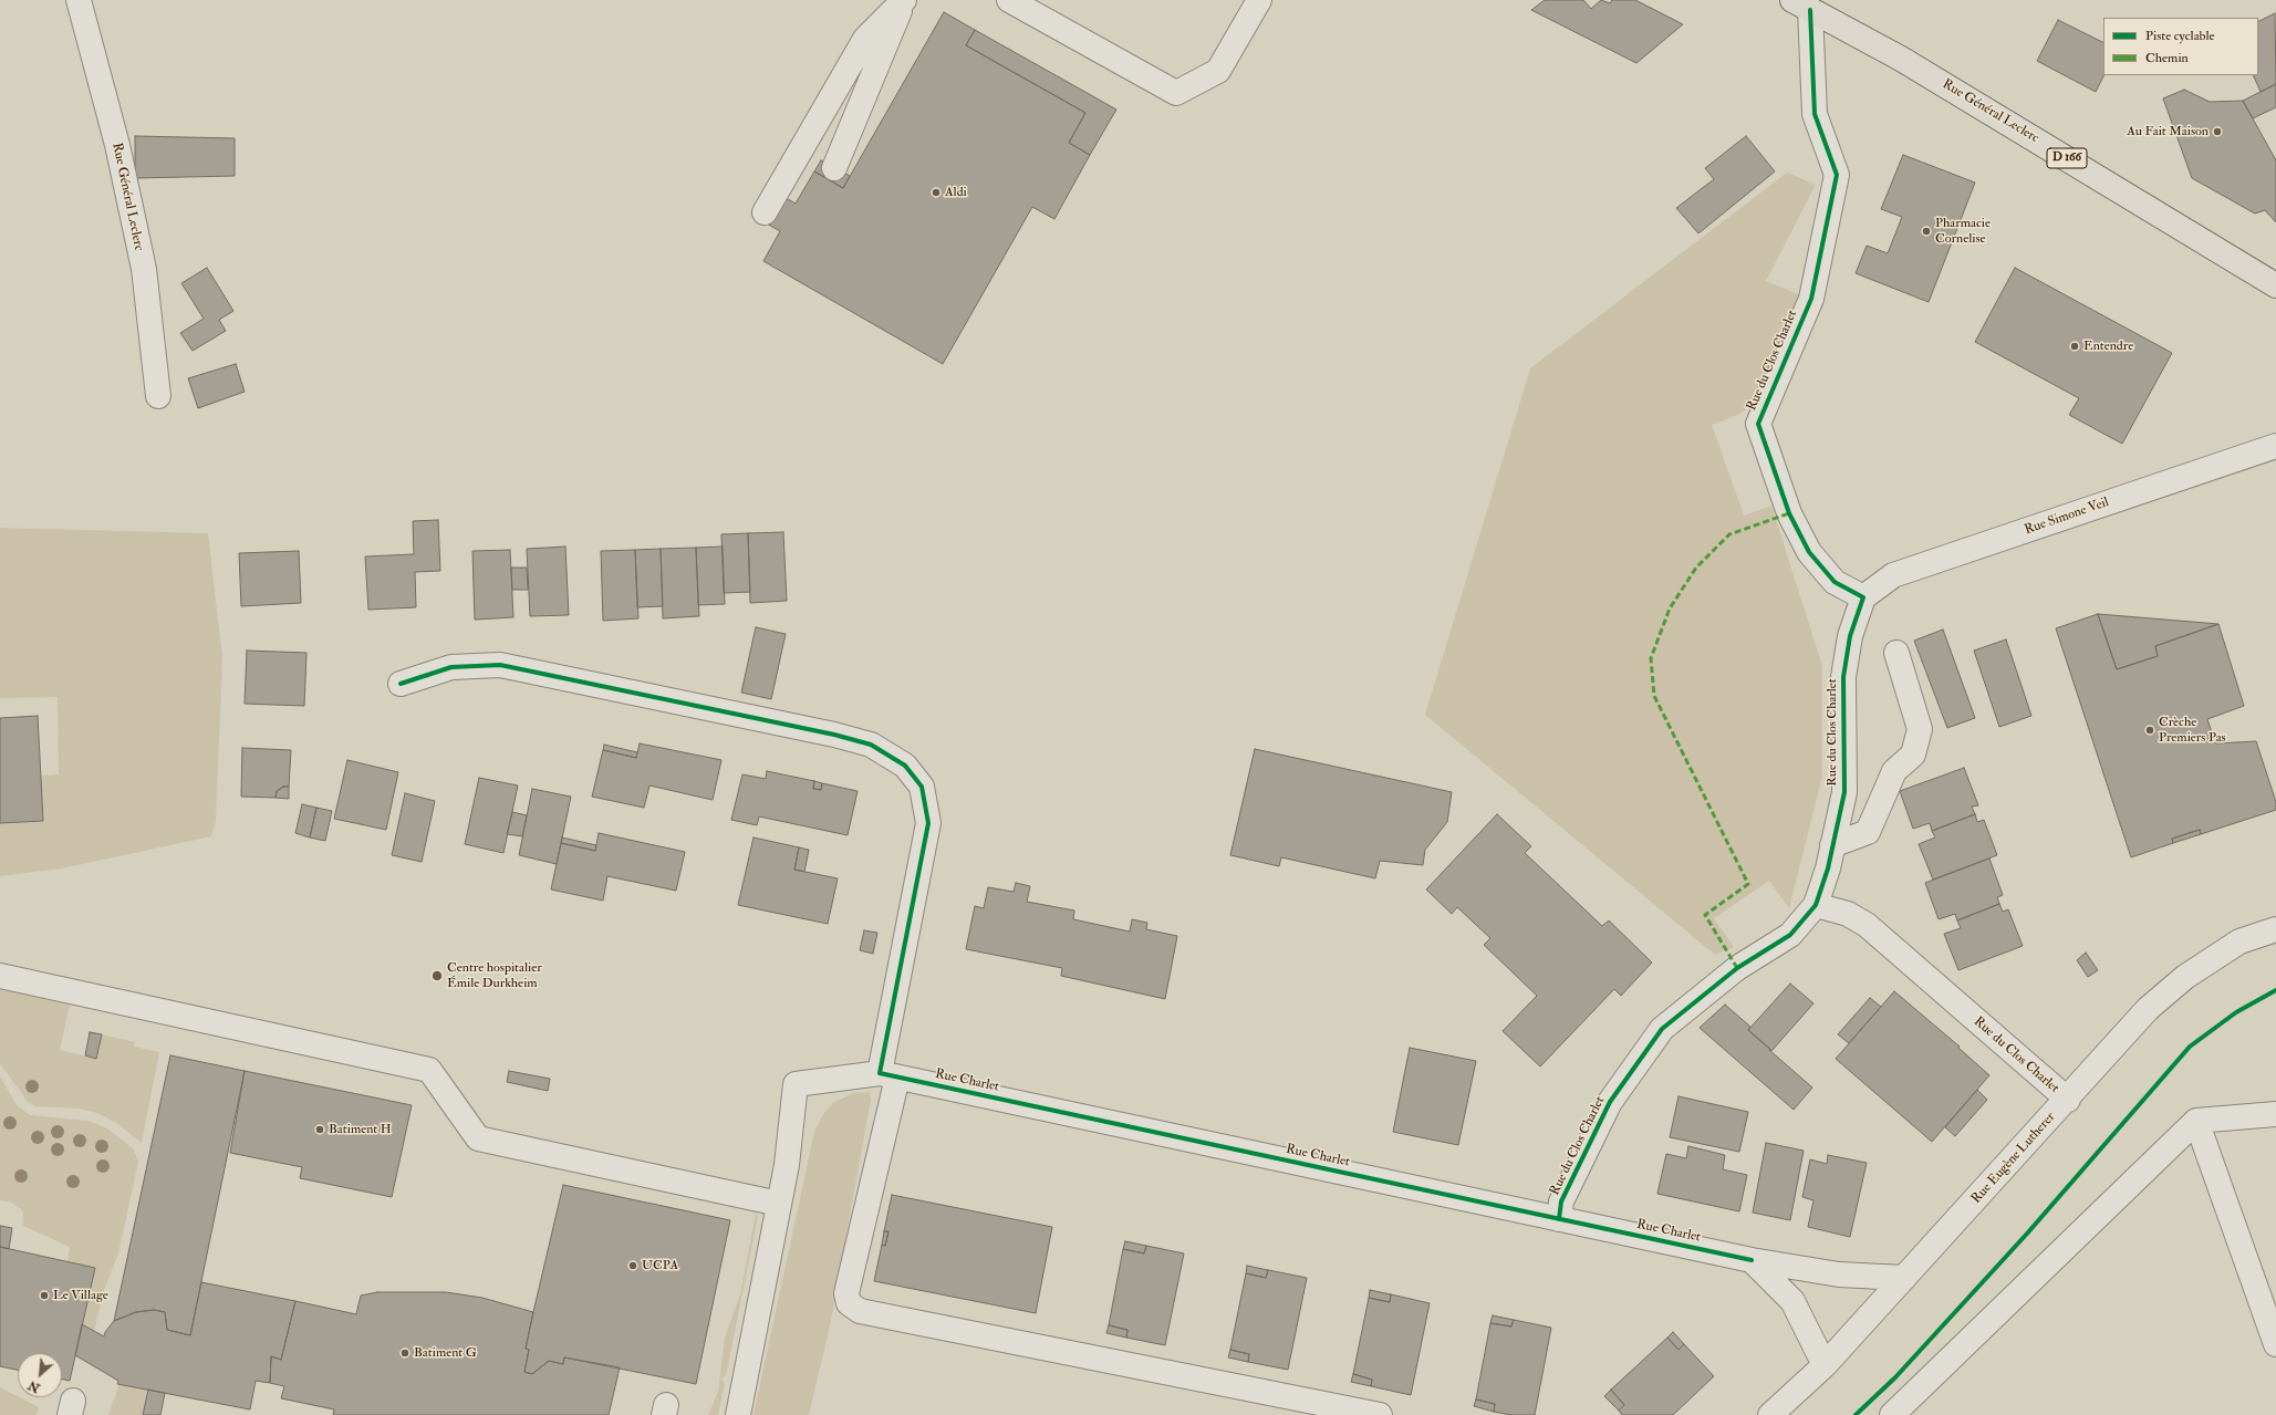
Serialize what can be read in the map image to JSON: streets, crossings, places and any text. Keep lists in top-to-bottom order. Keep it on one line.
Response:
{"streets":{"main road":["Rue Général Leclerc","D 166"],"street":["Rue du Clos Charlet","Rue Simone Veil","Rue Charlet","Rue Eugène Lutherer"]},"crossings":[["Rue Général Leclerc","Rue du Clos Charlet"],["Rue du Clos Charlet","Rue Simone Veil"],["Rue du Clos Charlet","Rue Charlet"],["Rue du Clos Charlet","Rue Eugène Lutherer"],["Rue Charlet","Rue Eugène Lutherer"]],"places":["Au Fait Maison","Aldi","Pharmacie Cornelise","Entendre","Crèche Premiers Pas","Centre hospitalier Émile Durkheim","Batiment H","UCPA","Le Village","Batiment G"],"legend":["Piste cyclable","Chemin"],"north":"bottom left"}
